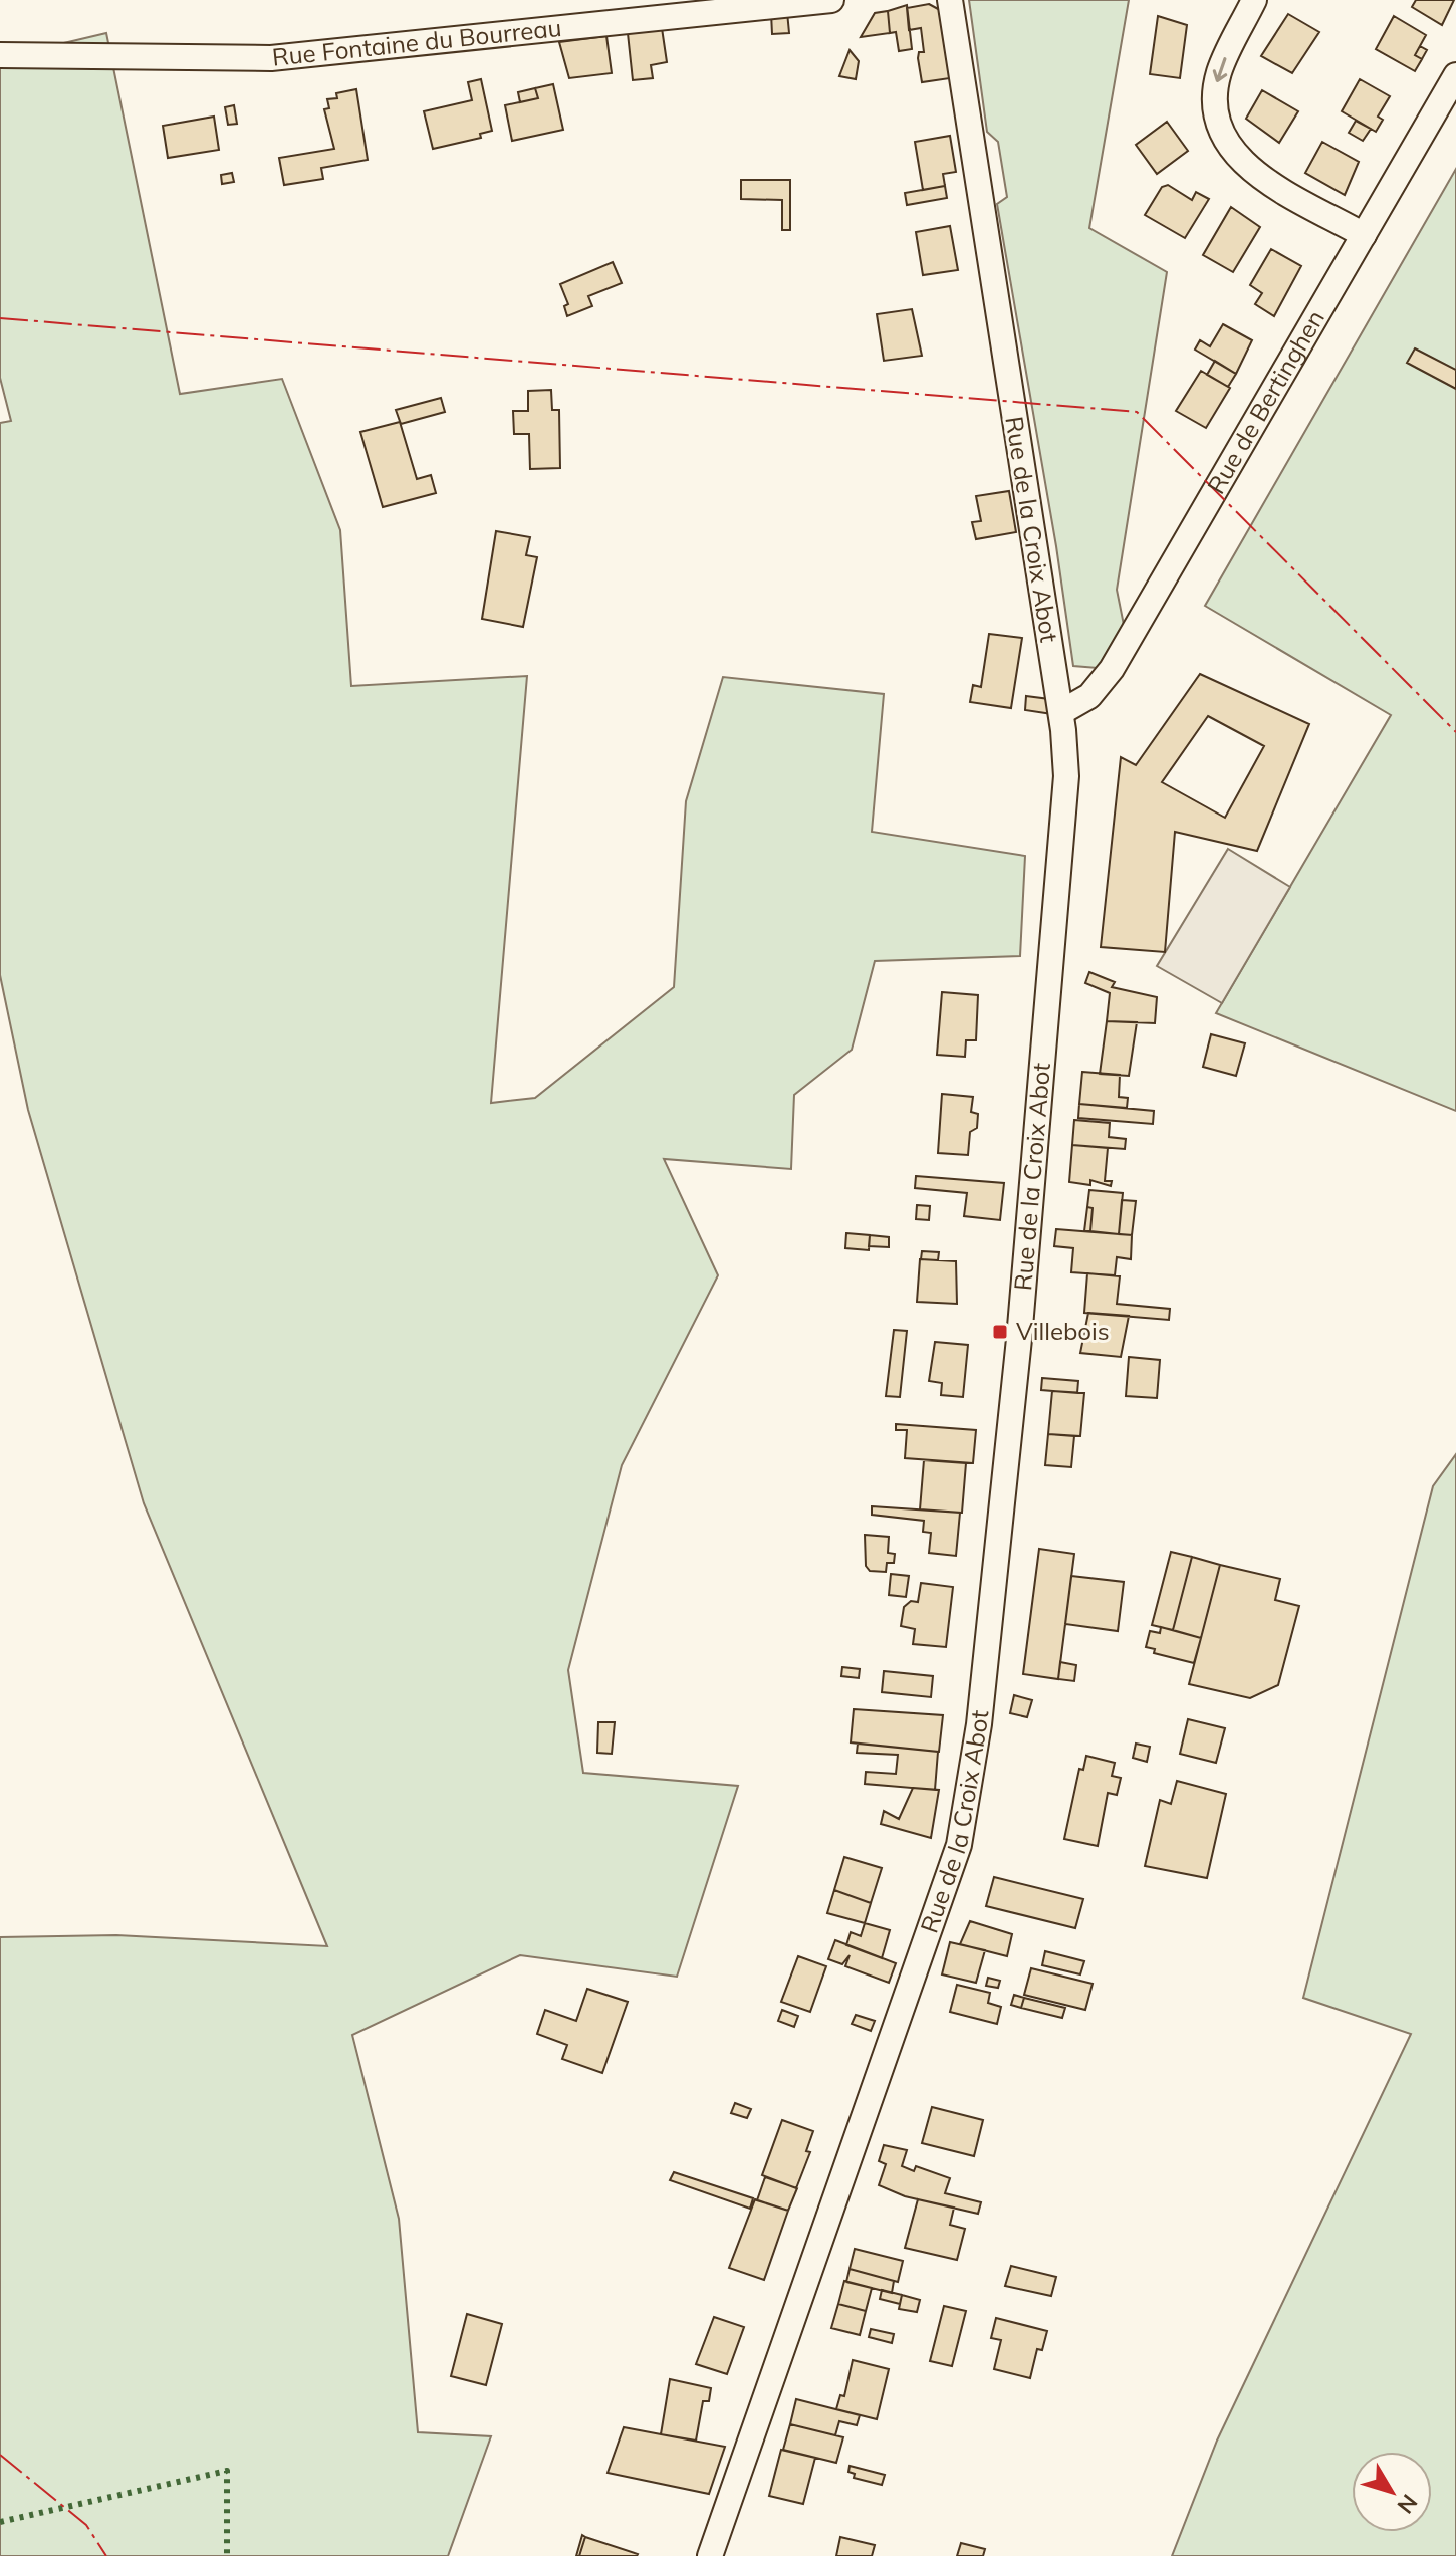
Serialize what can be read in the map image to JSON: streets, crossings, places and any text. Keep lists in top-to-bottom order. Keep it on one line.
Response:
{"streets":{"street":["Rue Fontaine du Bourreau","Rue de Bertinghen","Rue de la Croix Abot"]},"crossings":[["Rue de Bertinghen","Rue de la Croix Abot"]],"places":{"transit":["Villebois"]},"north":"bottom right"}
